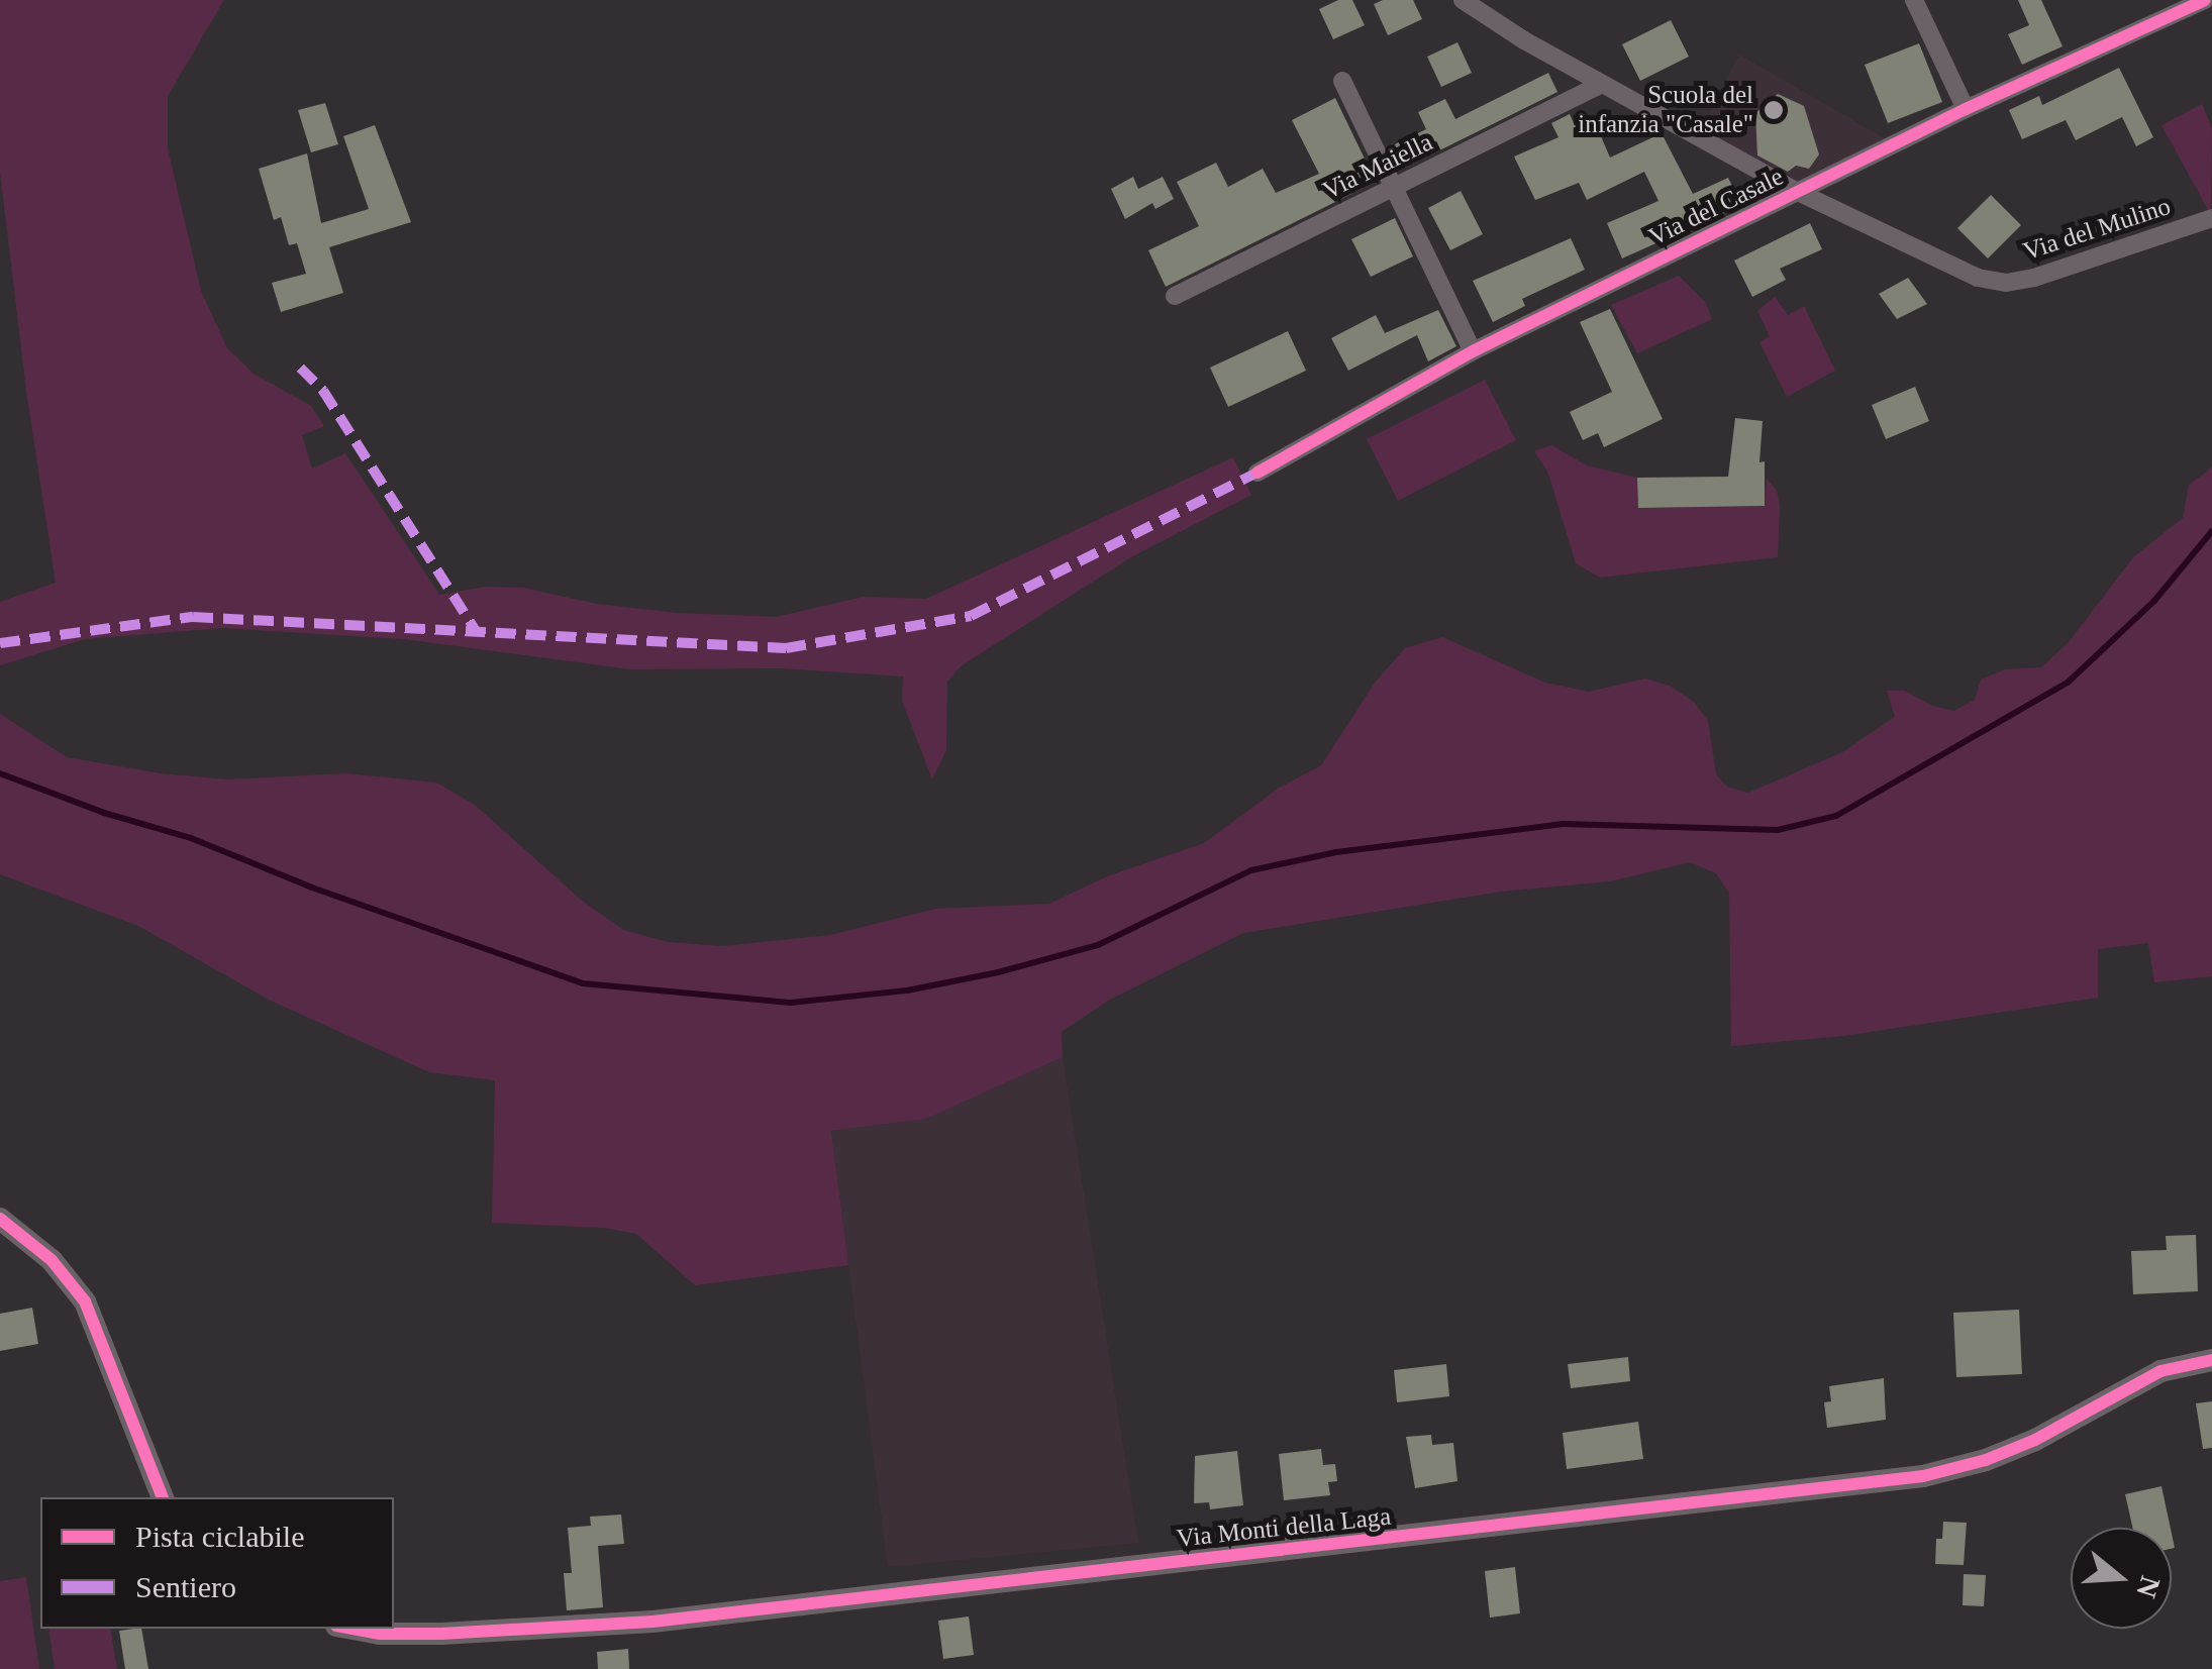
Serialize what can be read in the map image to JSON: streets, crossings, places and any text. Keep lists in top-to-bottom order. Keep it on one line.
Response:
{"streets":{"street":["Via Maiella","Via del Casale","Via del Mulino","Via Monti della Laga"]},"crossings":[["Via Maiella","Via del Mulino"],["Via del Casale","Via del Mulino"]],"places":["Scuola del infanzia \"Casale\""],"legend":["Pista ciclabile","Sentiero"],"north":"right"}
